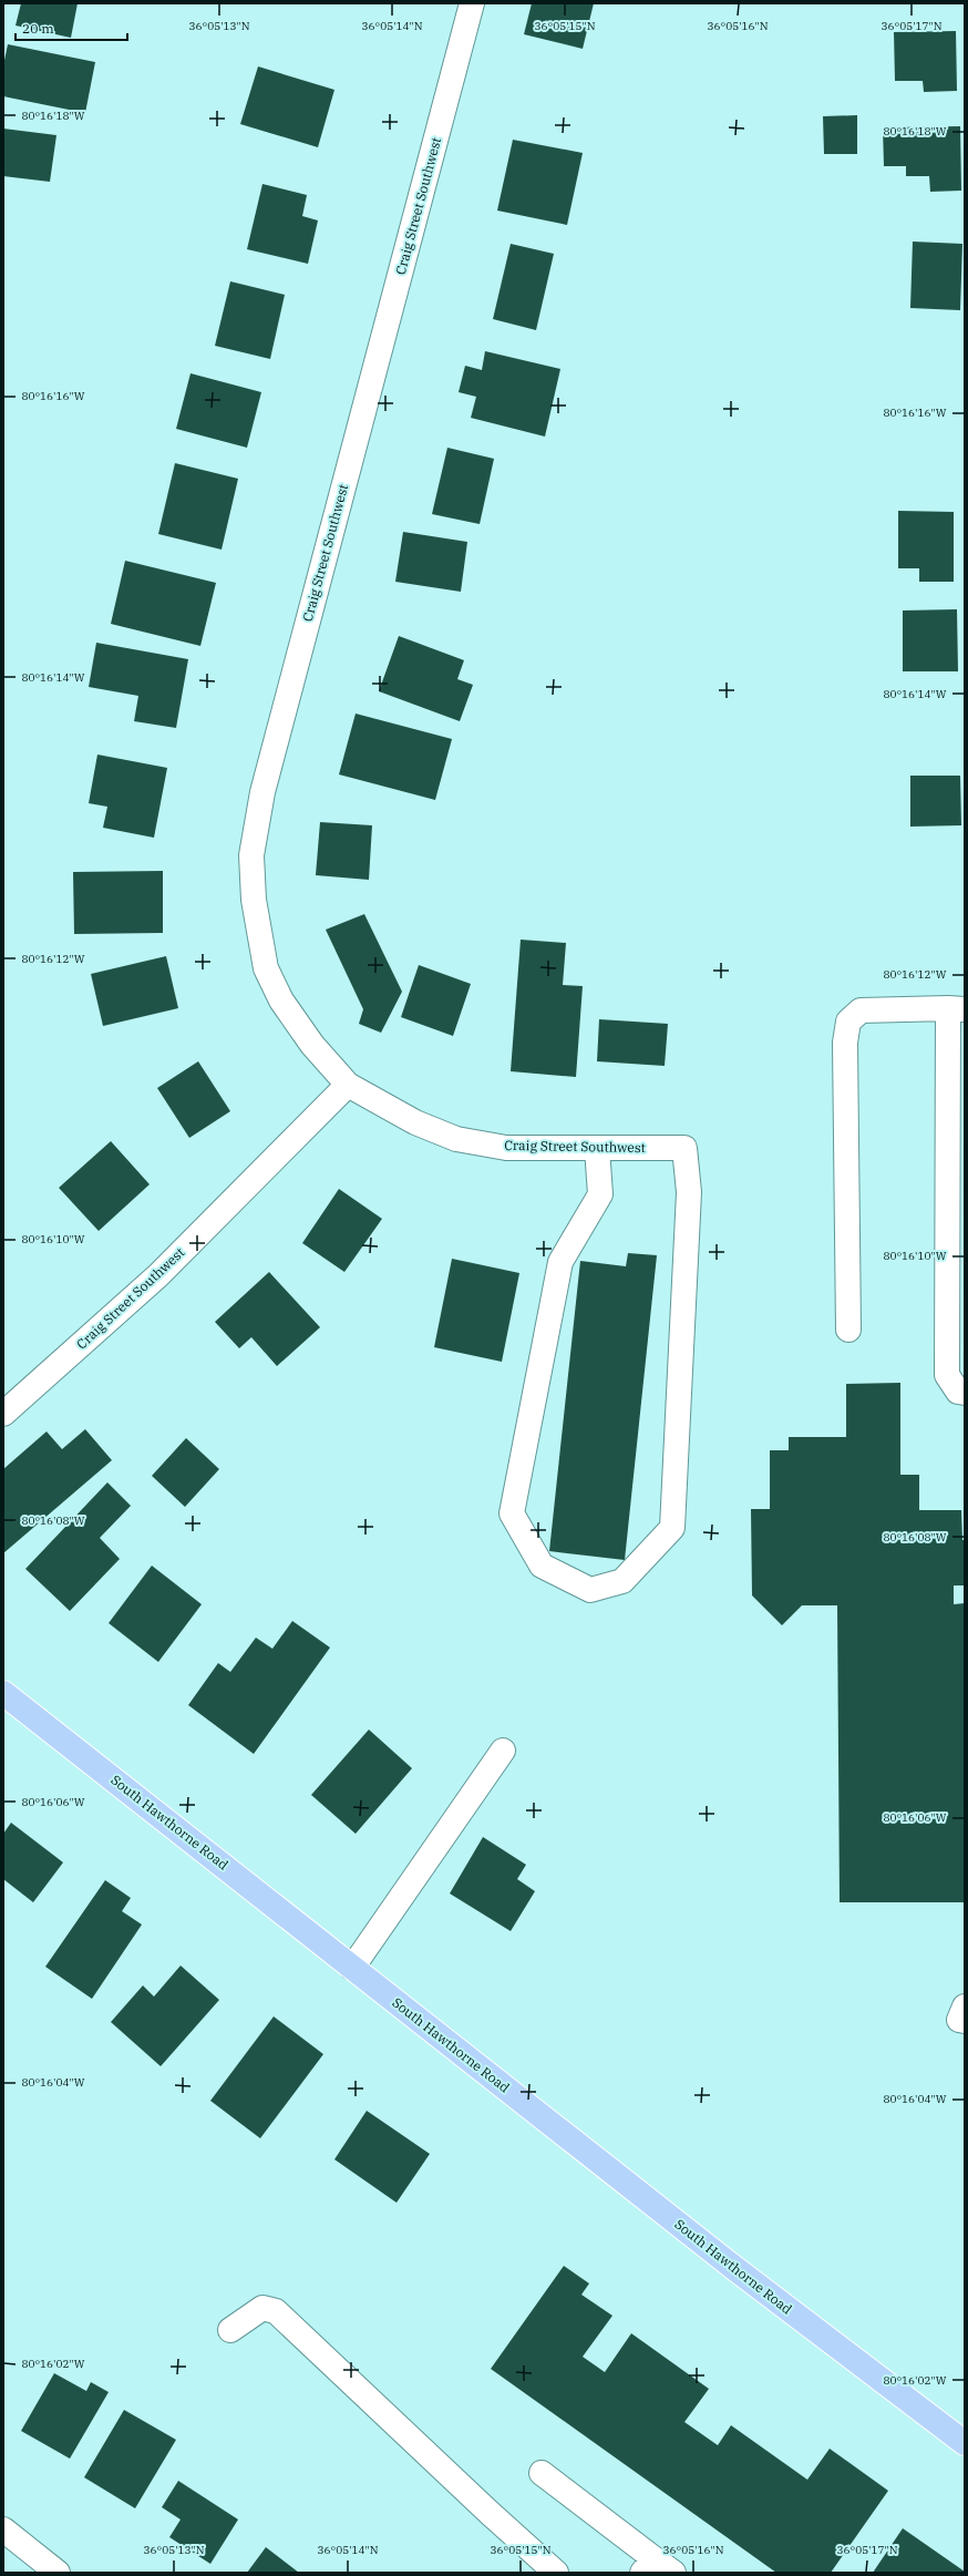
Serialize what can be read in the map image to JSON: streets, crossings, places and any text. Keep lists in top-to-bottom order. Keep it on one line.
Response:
{"streets":{"main road":["South Hawthorne Road"],"street":["Craig Street Southwest"]},"scale_bar":"20 m","coordinates":["36°05'13\"N","36°05'14\"N","36°05'15\"N","36°05'16\"N","36°05'17\"N","80°16'18\"W","80°16'16\"W","80°16'14\"W","80°16'12\"W","80°16'10\"W","80°16'08\"W","80°16'06\"W","80°16'04\"W","80°16'02\"W"]}
